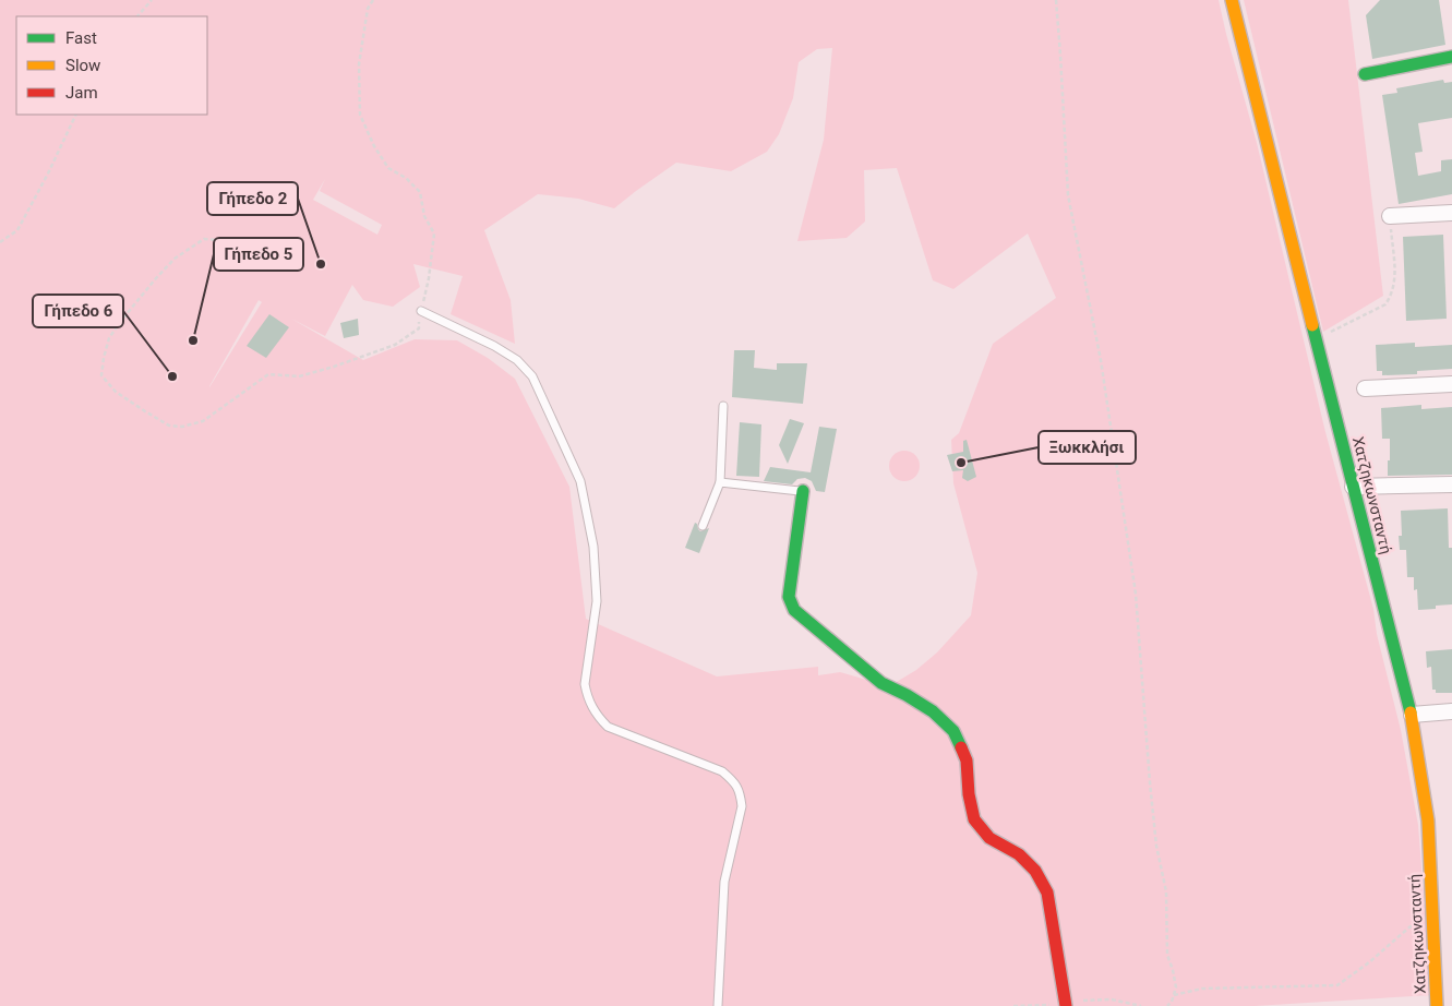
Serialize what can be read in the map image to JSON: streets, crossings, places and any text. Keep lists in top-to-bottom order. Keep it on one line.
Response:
{"streets":{"street":["Χατζηκωνσταντή"]},"places":["Γήπεδο 2","Γήπεδο 5","Γήπεδο 6","Ξωκκλήσι"],"legend":["Fast","Slow","Jam"]}
